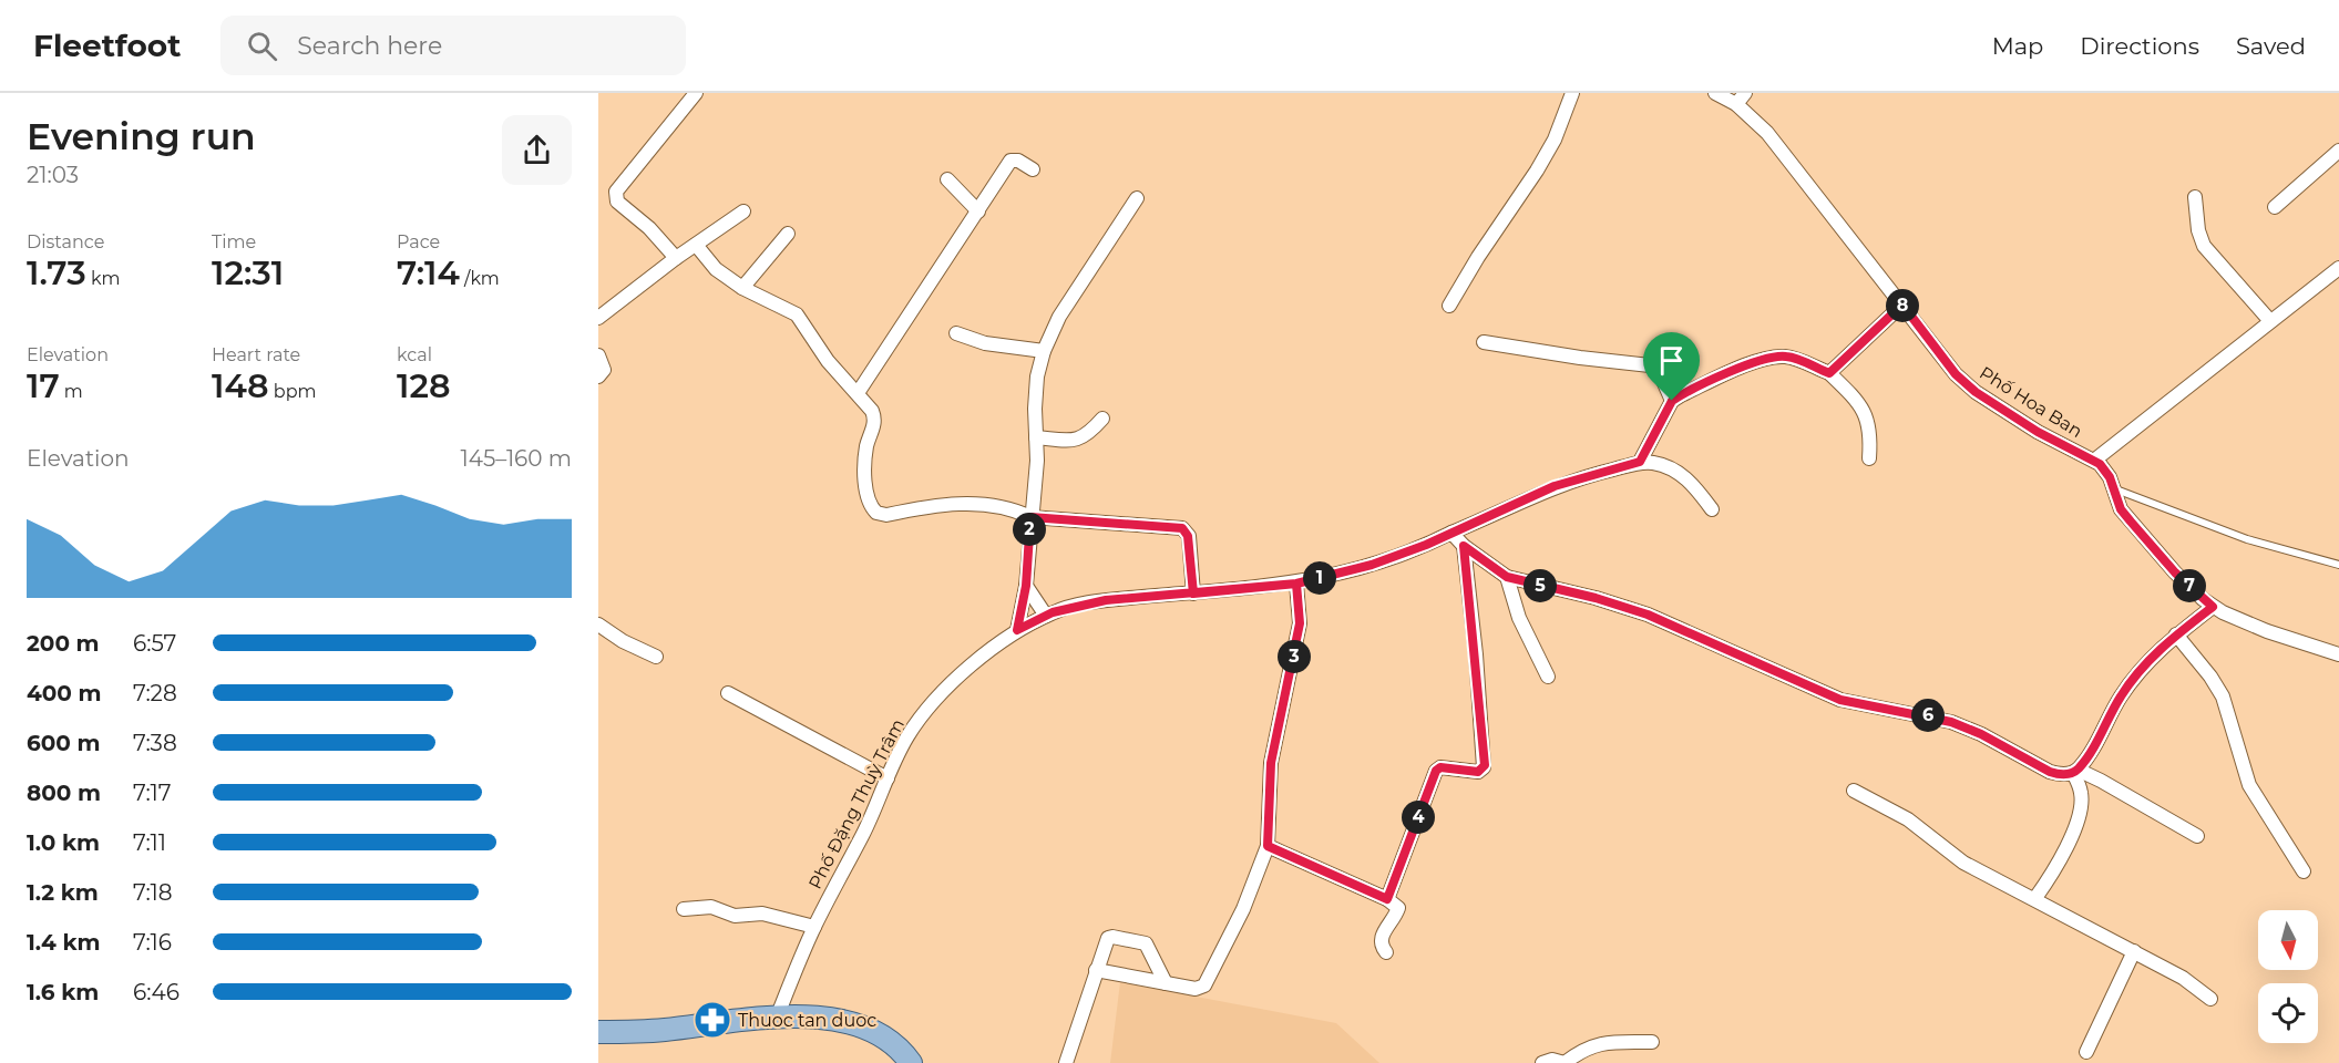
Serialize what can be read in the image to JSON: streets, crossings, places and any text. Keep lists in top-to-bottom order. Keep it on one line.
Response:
{"streets":{"street":["Phố Hoa Ban","Phố Đặng Thuỳ Trâm"]},"places":{"pharmacy":["Thuoc tan duoc"]},"north":"bottom","page":{"header":"Fleetfoot","search":"Search here","nav":["Map","Directions","Saved"],"heading":["Evening run","21:03"],"stats":[["Distance","1.73 km"],["Time","12:31"],["Pace","7:14 /km"],["Elevation","17 m"],["Heart rate","148 bpm"],["kcal","128"]],"pins":["8","2","1","5","7","3","6","4"],"chart":["Elevation","145–160 m"],"list":[{"name":"200 m","note":"6:57"},{"name":"400 m","note":"7:28"},{"name":"600 m","note":"7:38"},{"name":"800 m","note":"7:17"},{"name":"1.0 km","note":"7:11"},{"name":"1.2 km","note":"7:18"},{"name":"1.4 km","note":"7:16"},{"name":"1.6 km","note":"6:46"}]}}
